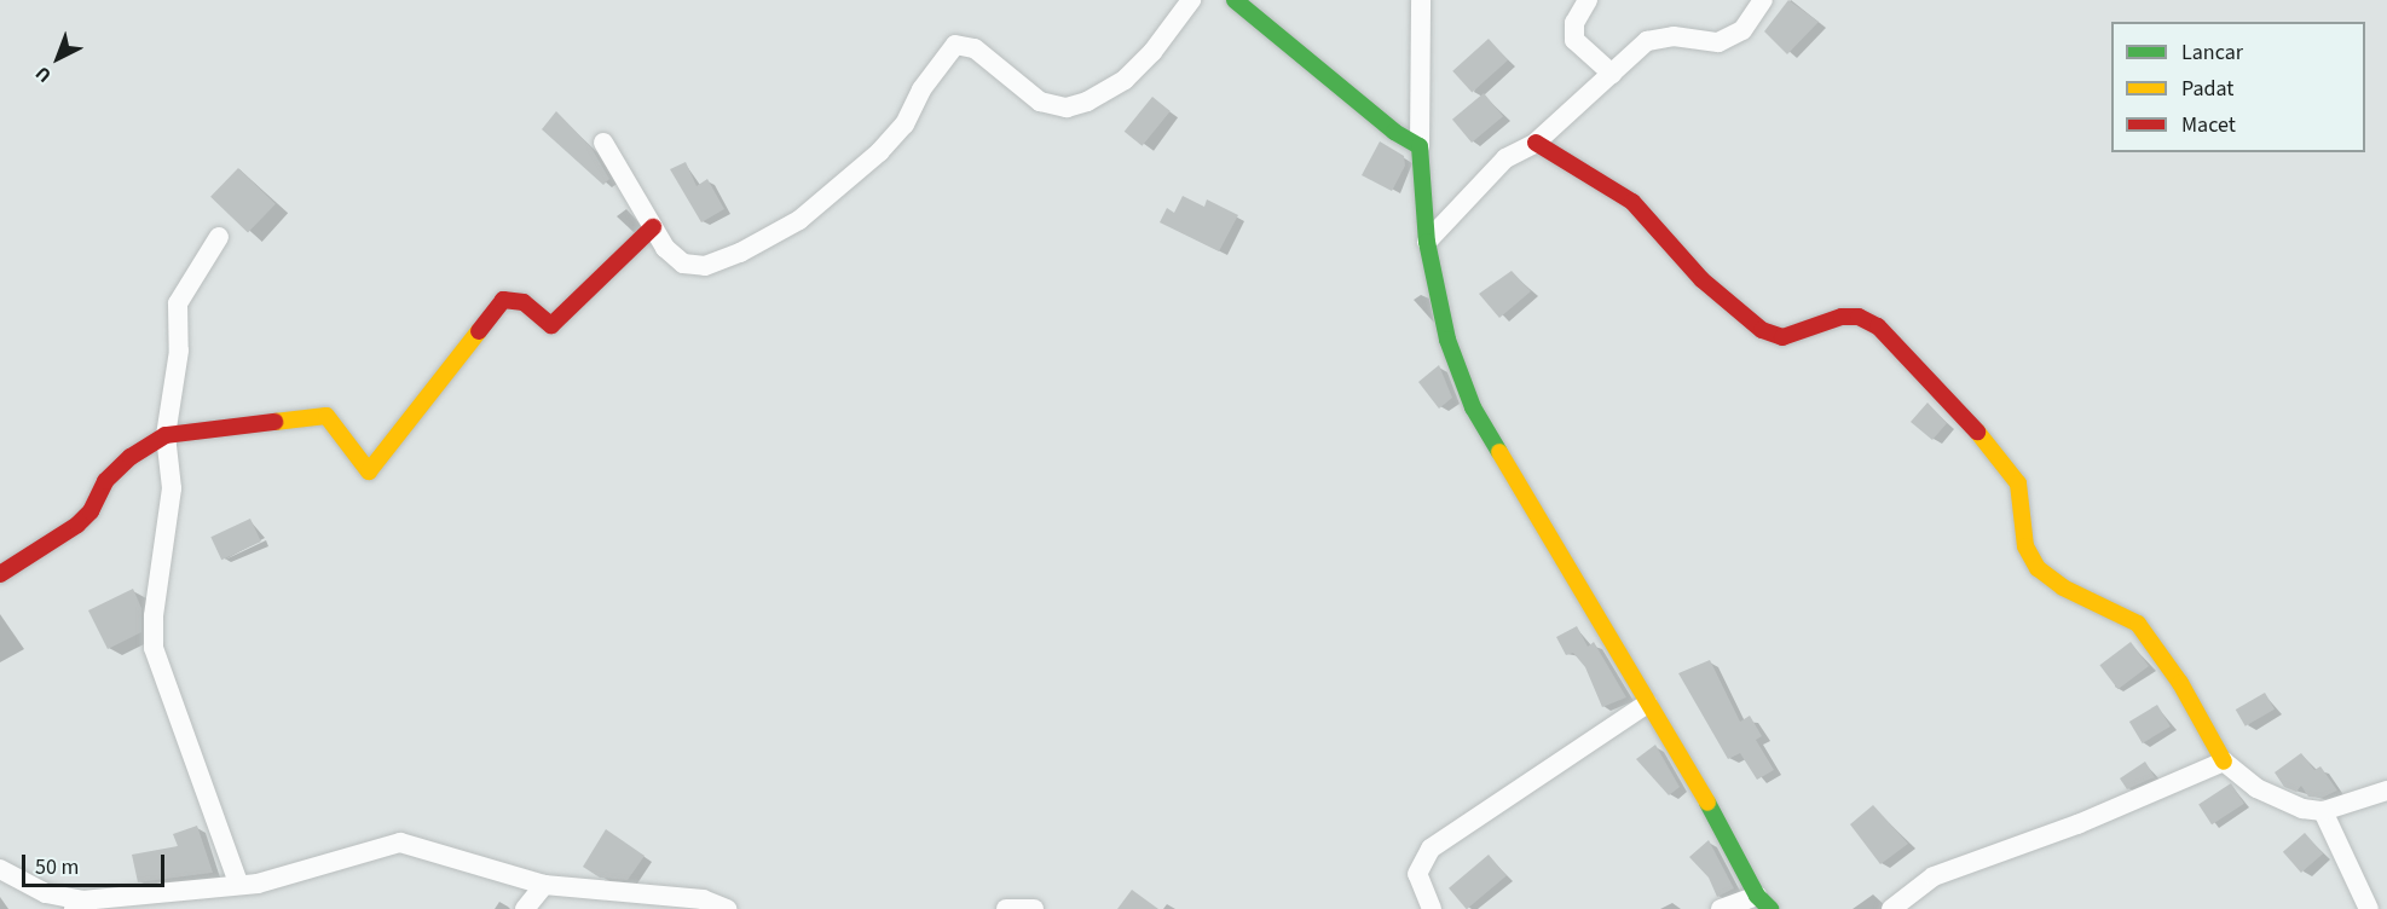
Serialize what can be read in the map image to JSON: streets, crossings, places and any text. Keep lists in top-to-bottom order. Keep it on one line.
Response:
{"legend":["Lancar","Padat","Macet"],"scale_bar":"50 m","north":"bottom left"}
